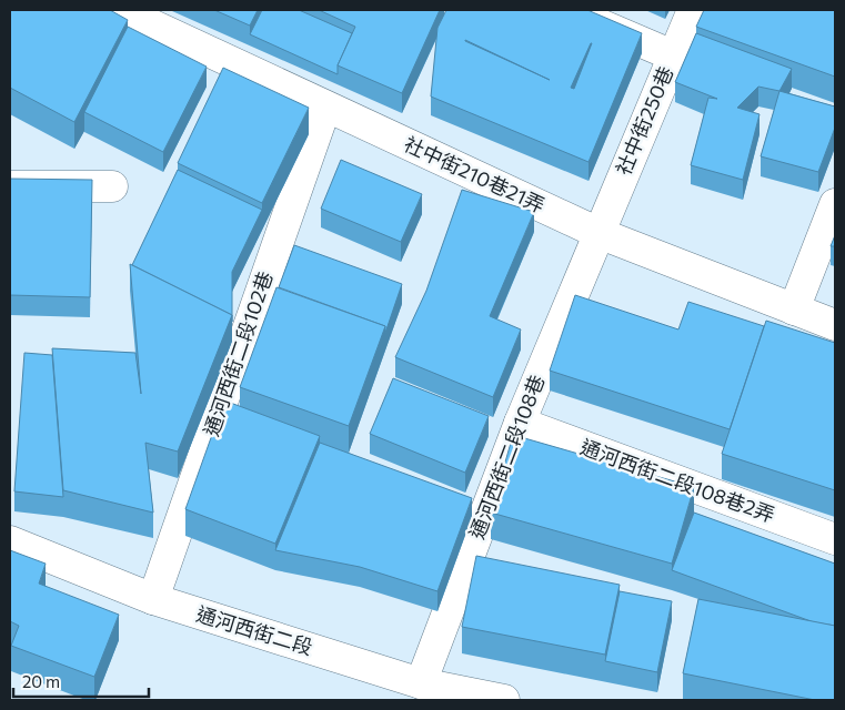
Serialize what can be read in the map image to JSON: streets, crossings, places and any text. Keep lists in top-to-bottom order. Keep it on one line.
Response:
{"streets":{"street":["社中街250巷","社中街210巷21弄","通河西街二段102巷","通河西街二段108巷","通河西街二段108巷2弄","通河西街二段"]},"crossings":[["社中街250巷","社中街210巷21弄"],["社中街250巷","通河西街二段108巷"],["社中街210巷21弄","通河西街二段102巷"],["社中街210巷21弄","通河西街二段108巷"],["通河西街二段102巷","通河西街二段"],["通河西街二段108巷","通河西街二段108巷2弄"],["通河西街二段108巷","通河西街二段"]],"scale_bar":"20 m"}
